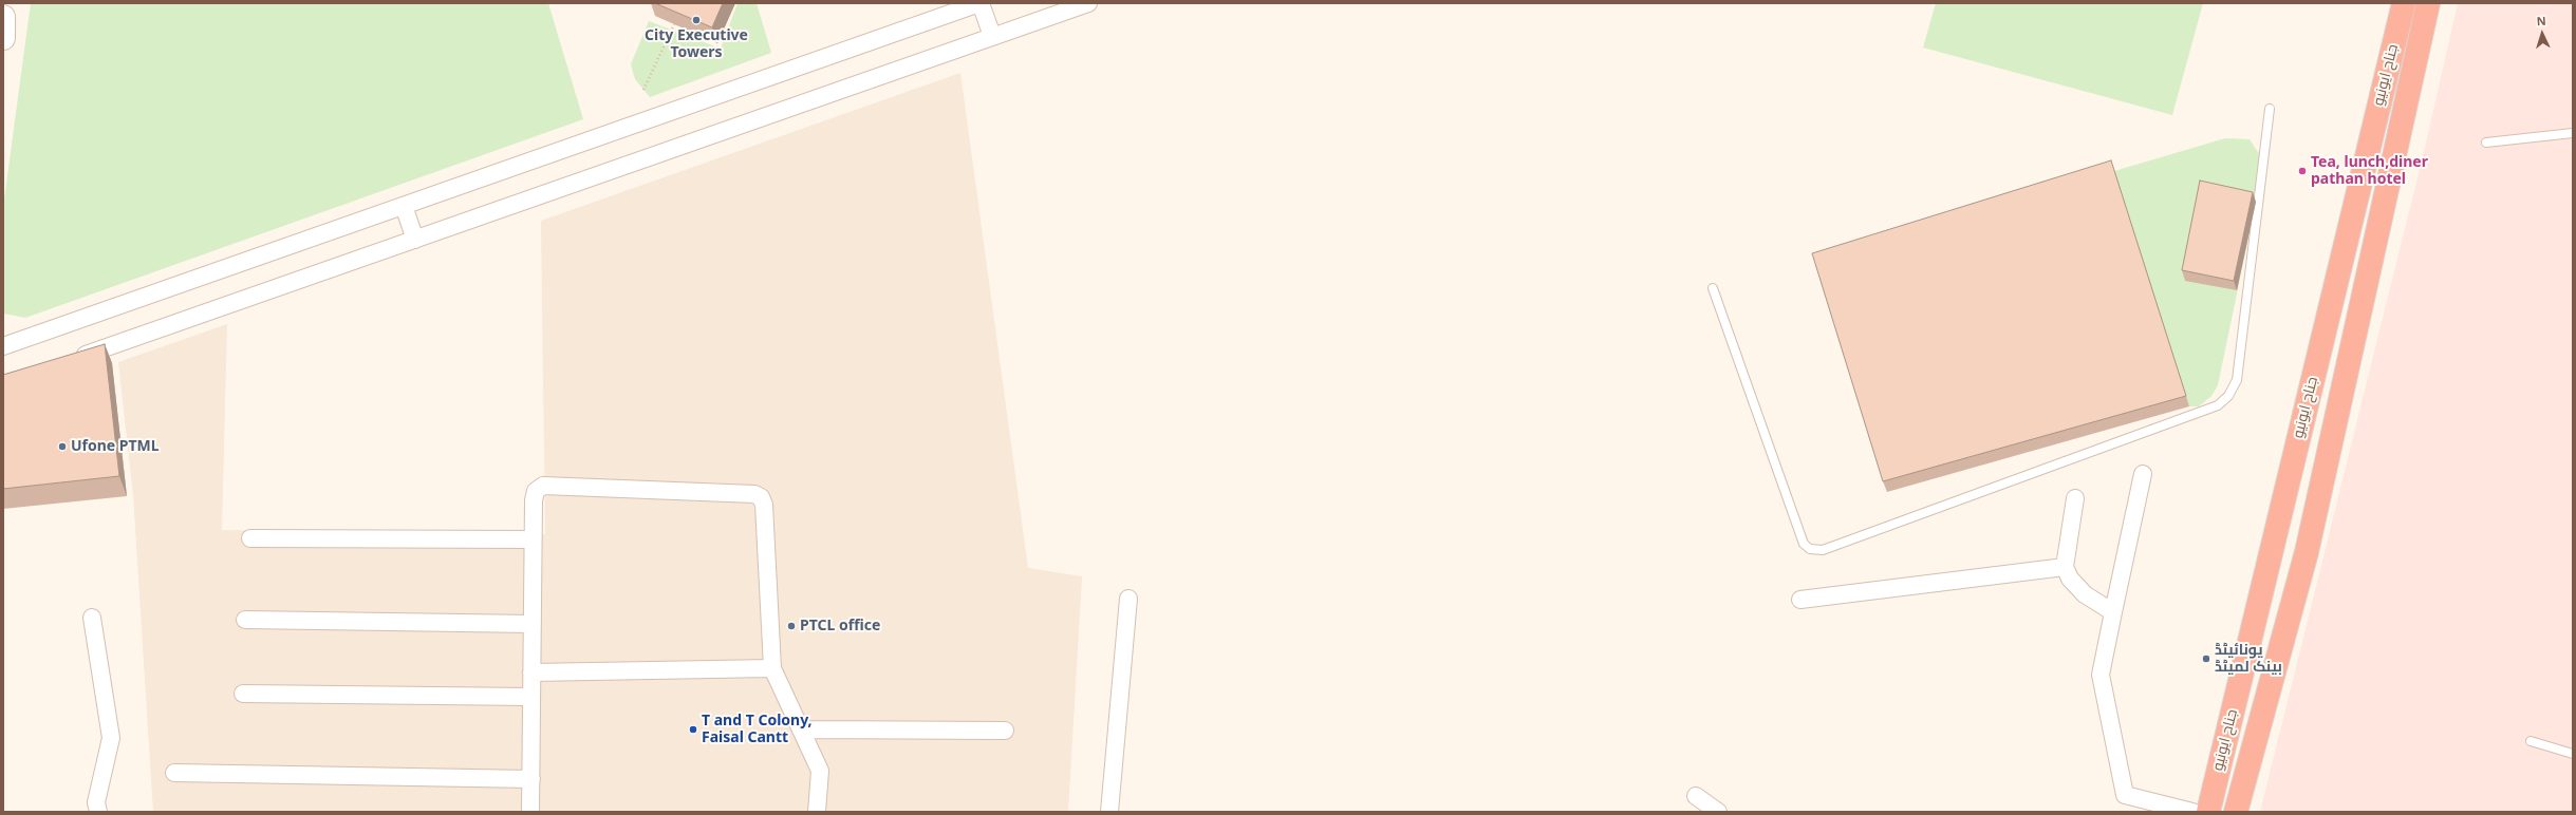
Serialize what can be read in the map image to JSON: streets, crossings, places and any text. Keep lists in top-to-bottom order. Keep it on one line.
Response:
{"streets":{"highway":["جناح ایونیو"]},"places":["City Executive Towers","Tea, lunch,diner pathan hotel","Ufone PTML","PTCL office","یونائیٹڈ بینک لمیٹڈ","T and T Colony, Faisal Cantt"],"north":"top"}
